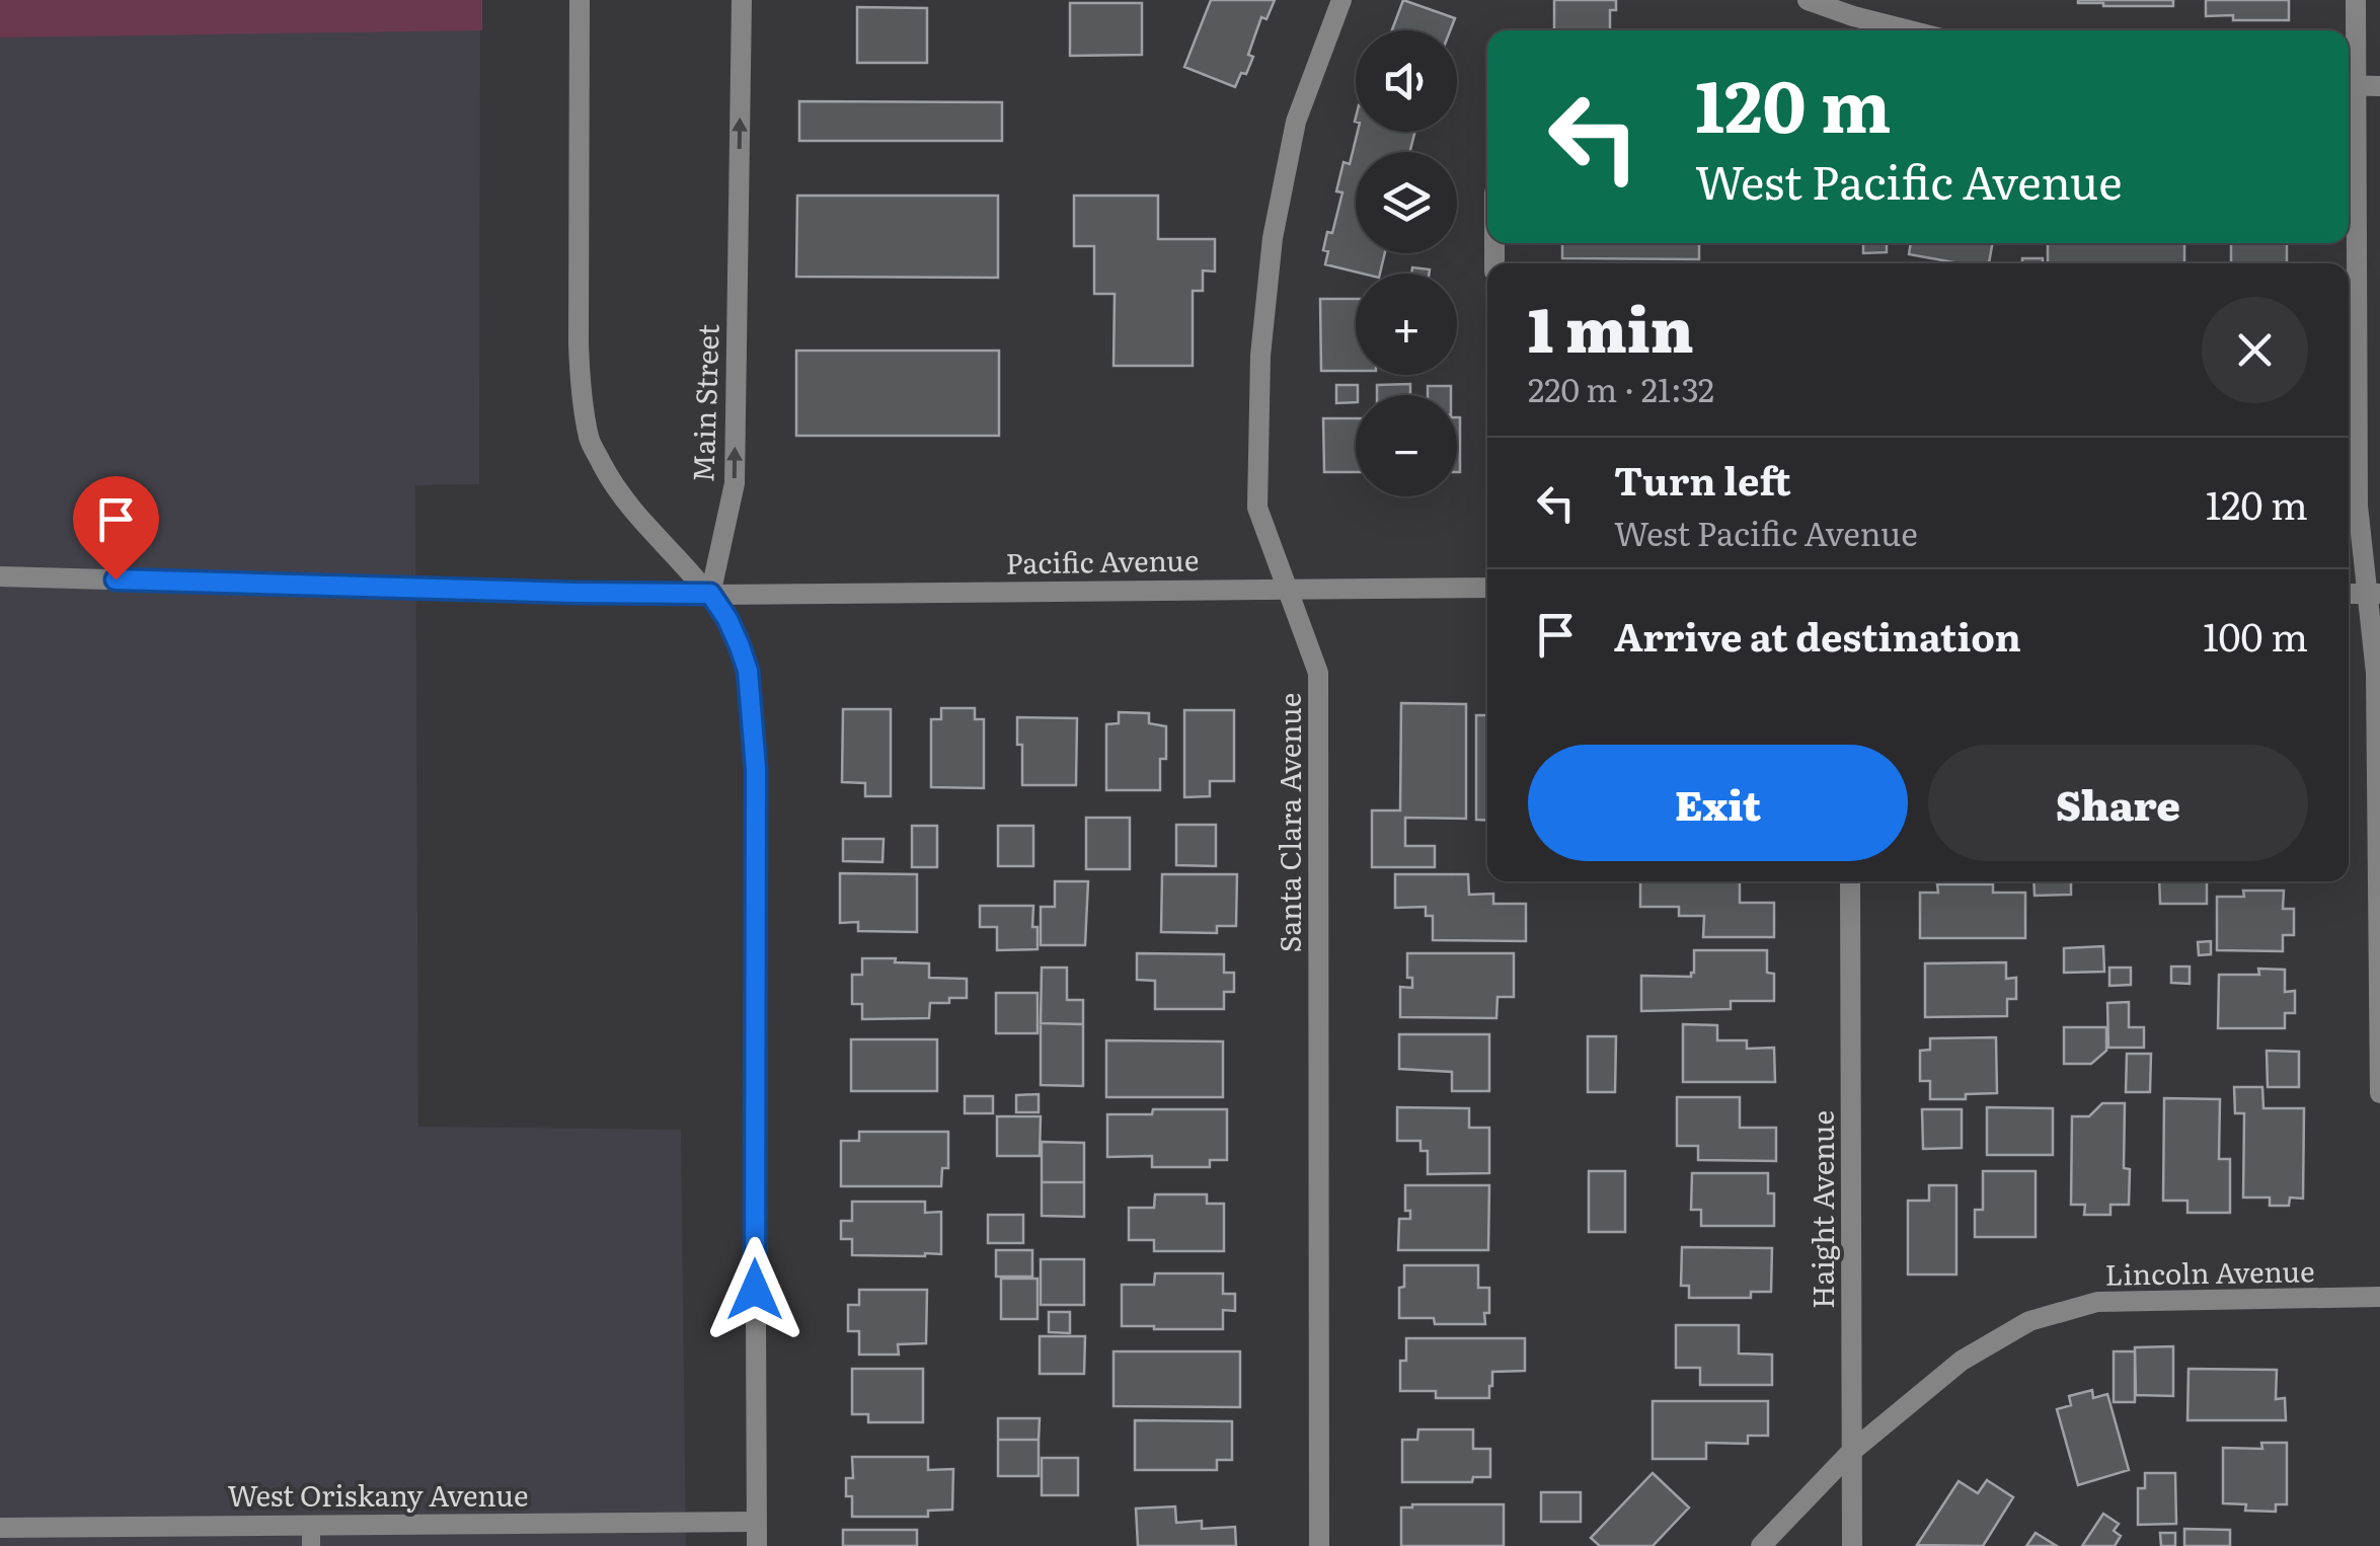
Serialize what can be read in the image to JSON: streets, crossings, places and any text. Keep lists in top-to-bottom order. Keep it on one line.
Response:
{"streets":{"street":["Main Street","Pacific Avenue","Santa Clara Avenue","Haight Avenue","Lincoln Avenue","West Oriskany Avenue"]},"crossings":[["Main Street","Pacific Avenue"],["Pacific Avenue","Santa Clara Avenue"],["Haight Avenue","Lincoln Avenue"]],"page":{"map_buttons":["+","−"],"turn":["120 m","West Pacific Avenue"],"heading":["1 min","220 m · 21:32"],"list":[{"name":"Turn left","note":"West Pacific Avenue","value":"120 m"},{"name":"Arrive at destination","value":"100 m"}],"buttons":["Exit","Share"]}}
